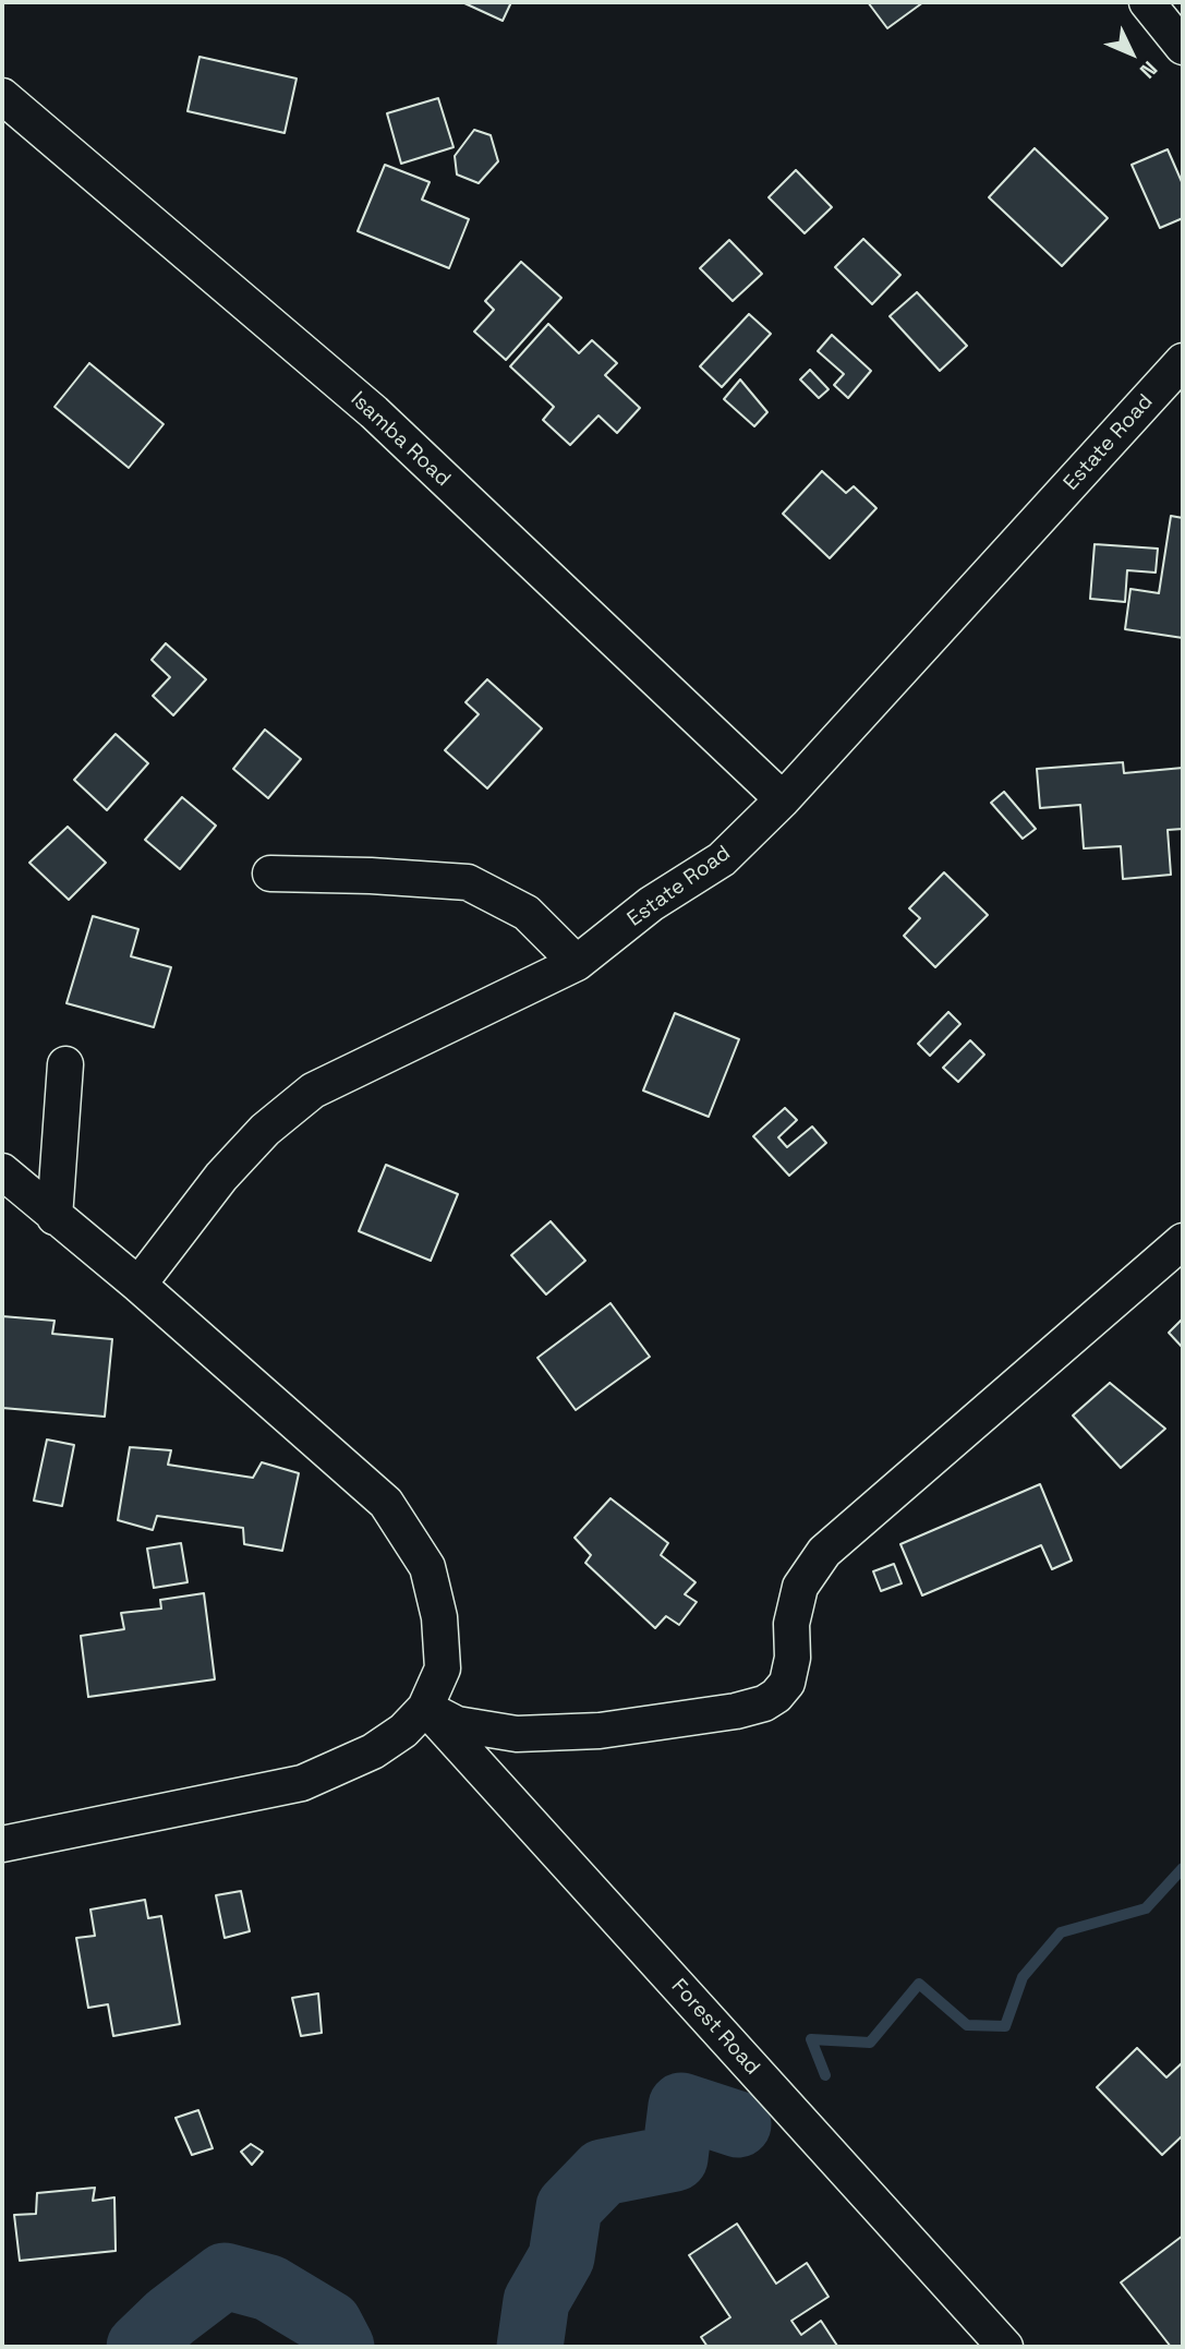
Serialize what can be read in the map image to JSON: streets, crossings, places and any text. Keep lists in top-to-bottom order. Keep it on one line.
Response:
{"streets":{"street":["Isamba Road","Estate Road","Forest Road"]},"crossings":[["Isamba Road","Estate Road"]],"north":"bottom right"}
